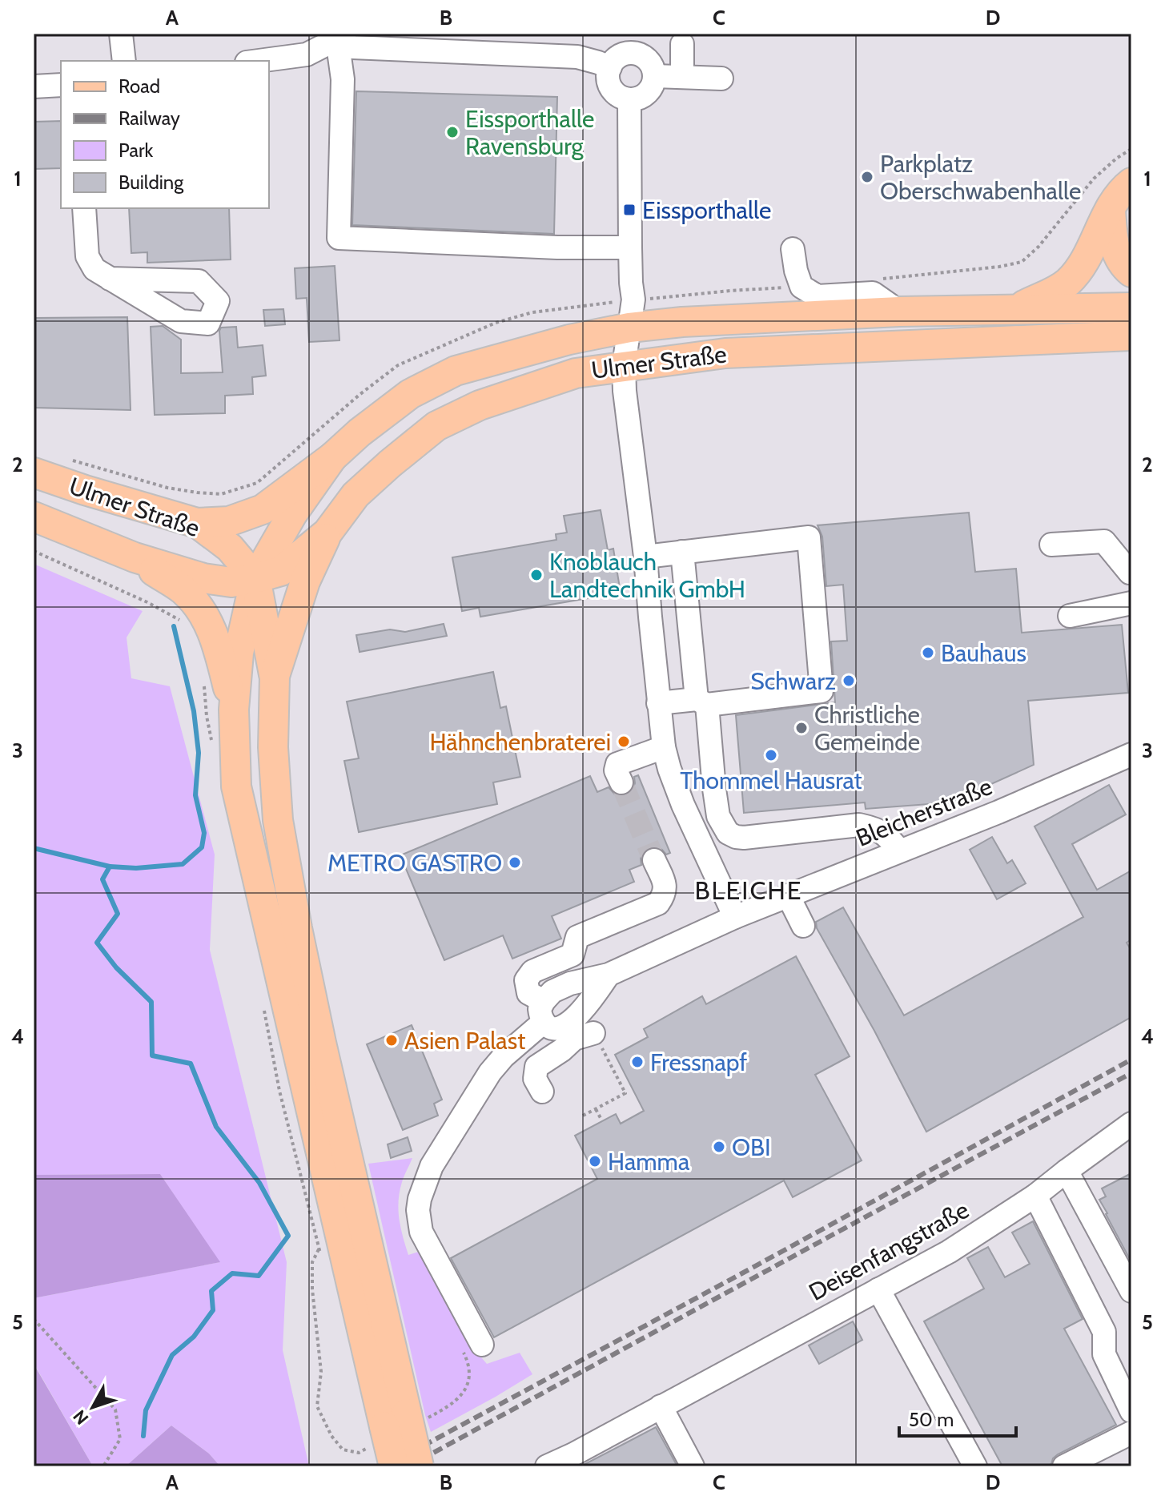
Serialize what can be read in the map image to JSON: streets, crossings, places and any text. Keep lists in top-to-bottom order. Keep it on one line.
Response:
{"streets":{"main road":["Ulmer Straße"],"street":["Bleicherstraße","Deisenfangstraße"]},"districts":["BLEICHE"],"places":{"other":["Eissporthalle Ravensburg","Parkplatz Oberschwabenhalle","Knoblauch Landtechnik GmbH","Bauhaus","Schwarz","Christliche Gemeinde","Hähnchenbraterei","Thommel Hausrat","METRO GASTRO","Asien Palast","Fressnapf","OBI","Hamma"],"transit":["Eissporthalle"]},"legend":["Road","Railway","Park","Building"],"scale_bar":"50 m","north":"bottom left","grid":{"columns":["A","B","C","D"],"rows":["1","2","3","4","5"]}}
